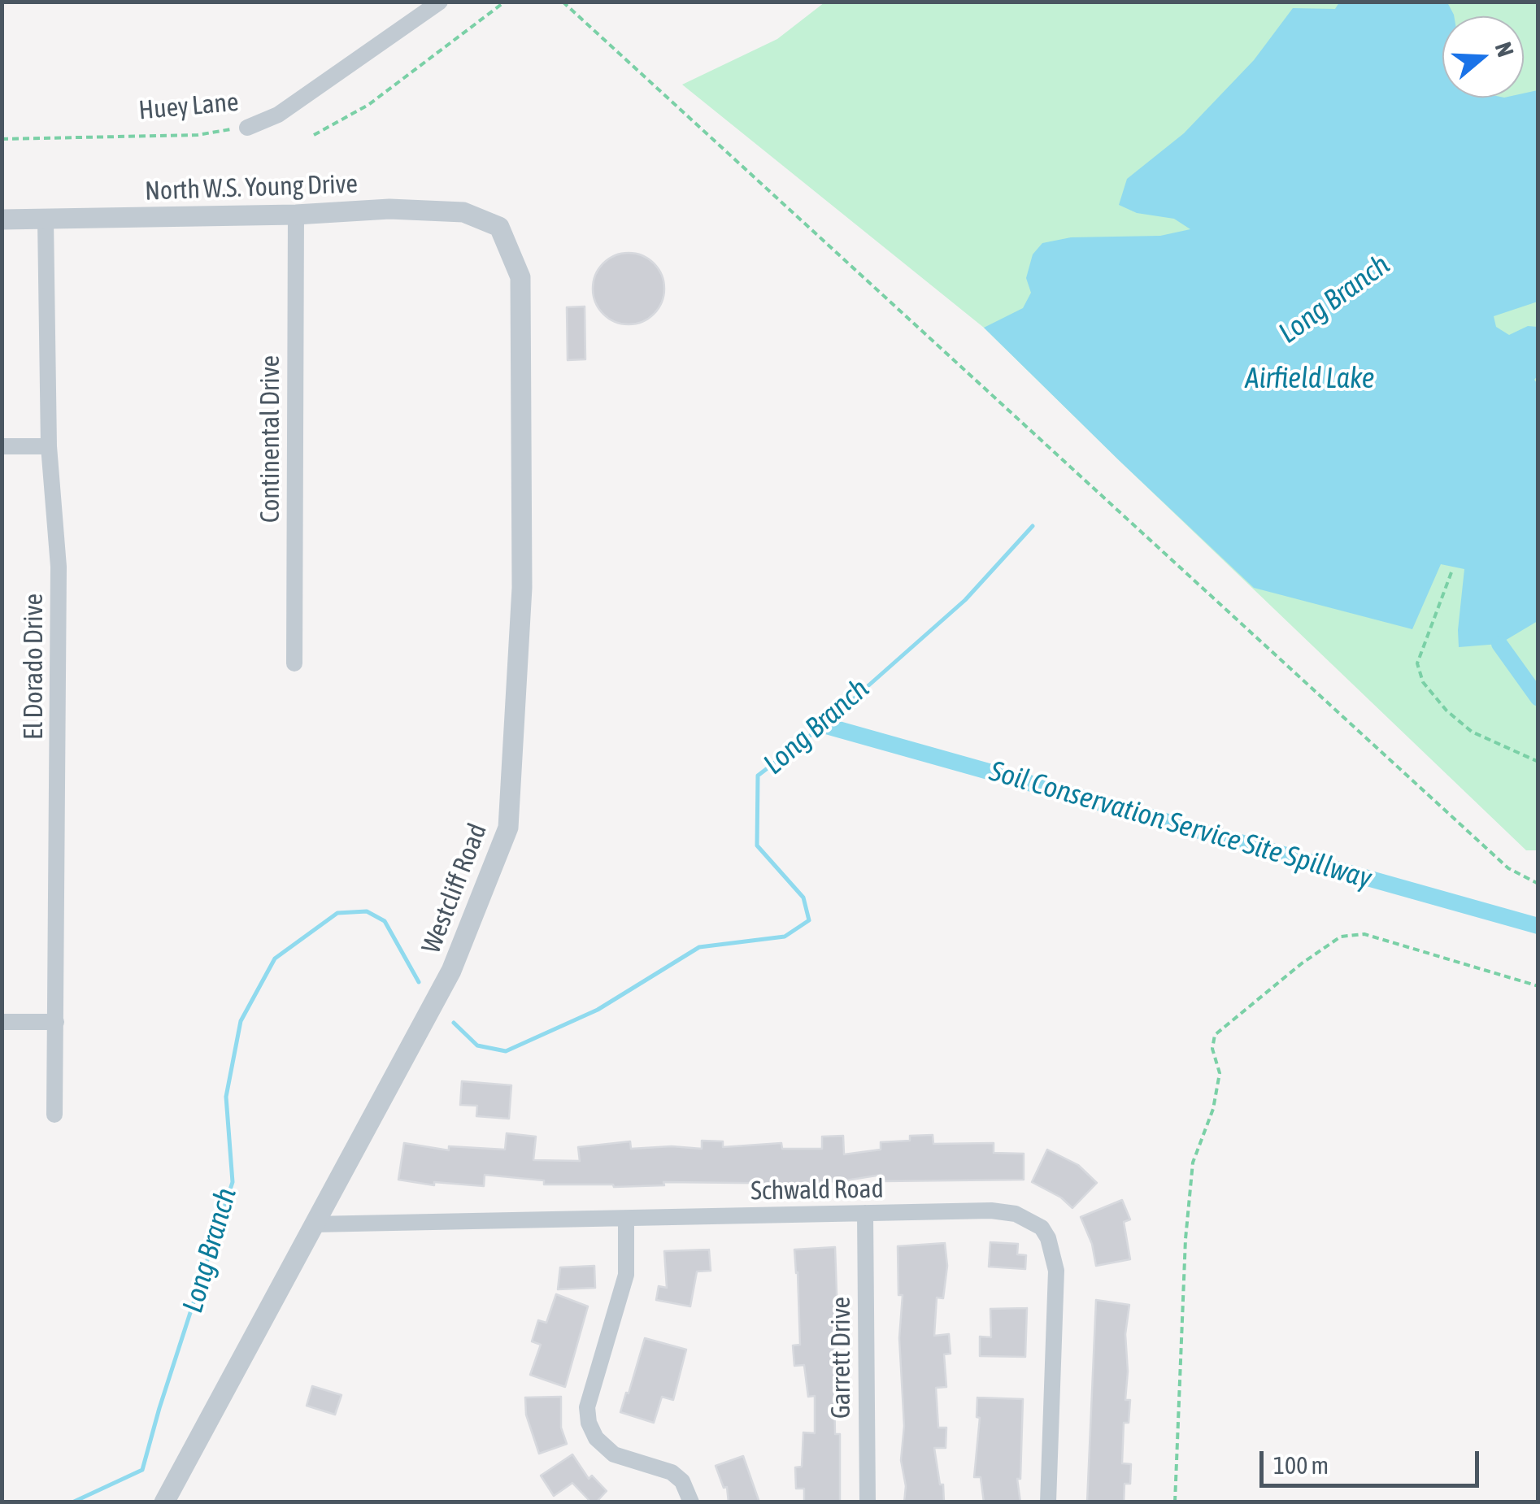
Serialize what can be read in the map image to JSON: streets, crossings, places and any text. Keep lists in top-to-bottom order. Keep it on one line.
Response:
{"streets":{"street":["Huey Lane","North W.S. Young Drive","Continental Drive","El Dorado Drive","Westcliff Road","Schwald Road","Garrett Drive"]},"crossings":[["North W.S. Young Drive","Continental Drive"],["North W.S. Young Drive","El Dorado Drive"],["North W.S. Young Drive","Westcliff Road"],["Westcliff Road","Schwald Road"],["Schwald Road","Garrett Drive"]],"water":["Long Branch","Airfield Lake","Soil Conservation Service Site Spillway"],"scale_bar":"100 m","north":"right"}
